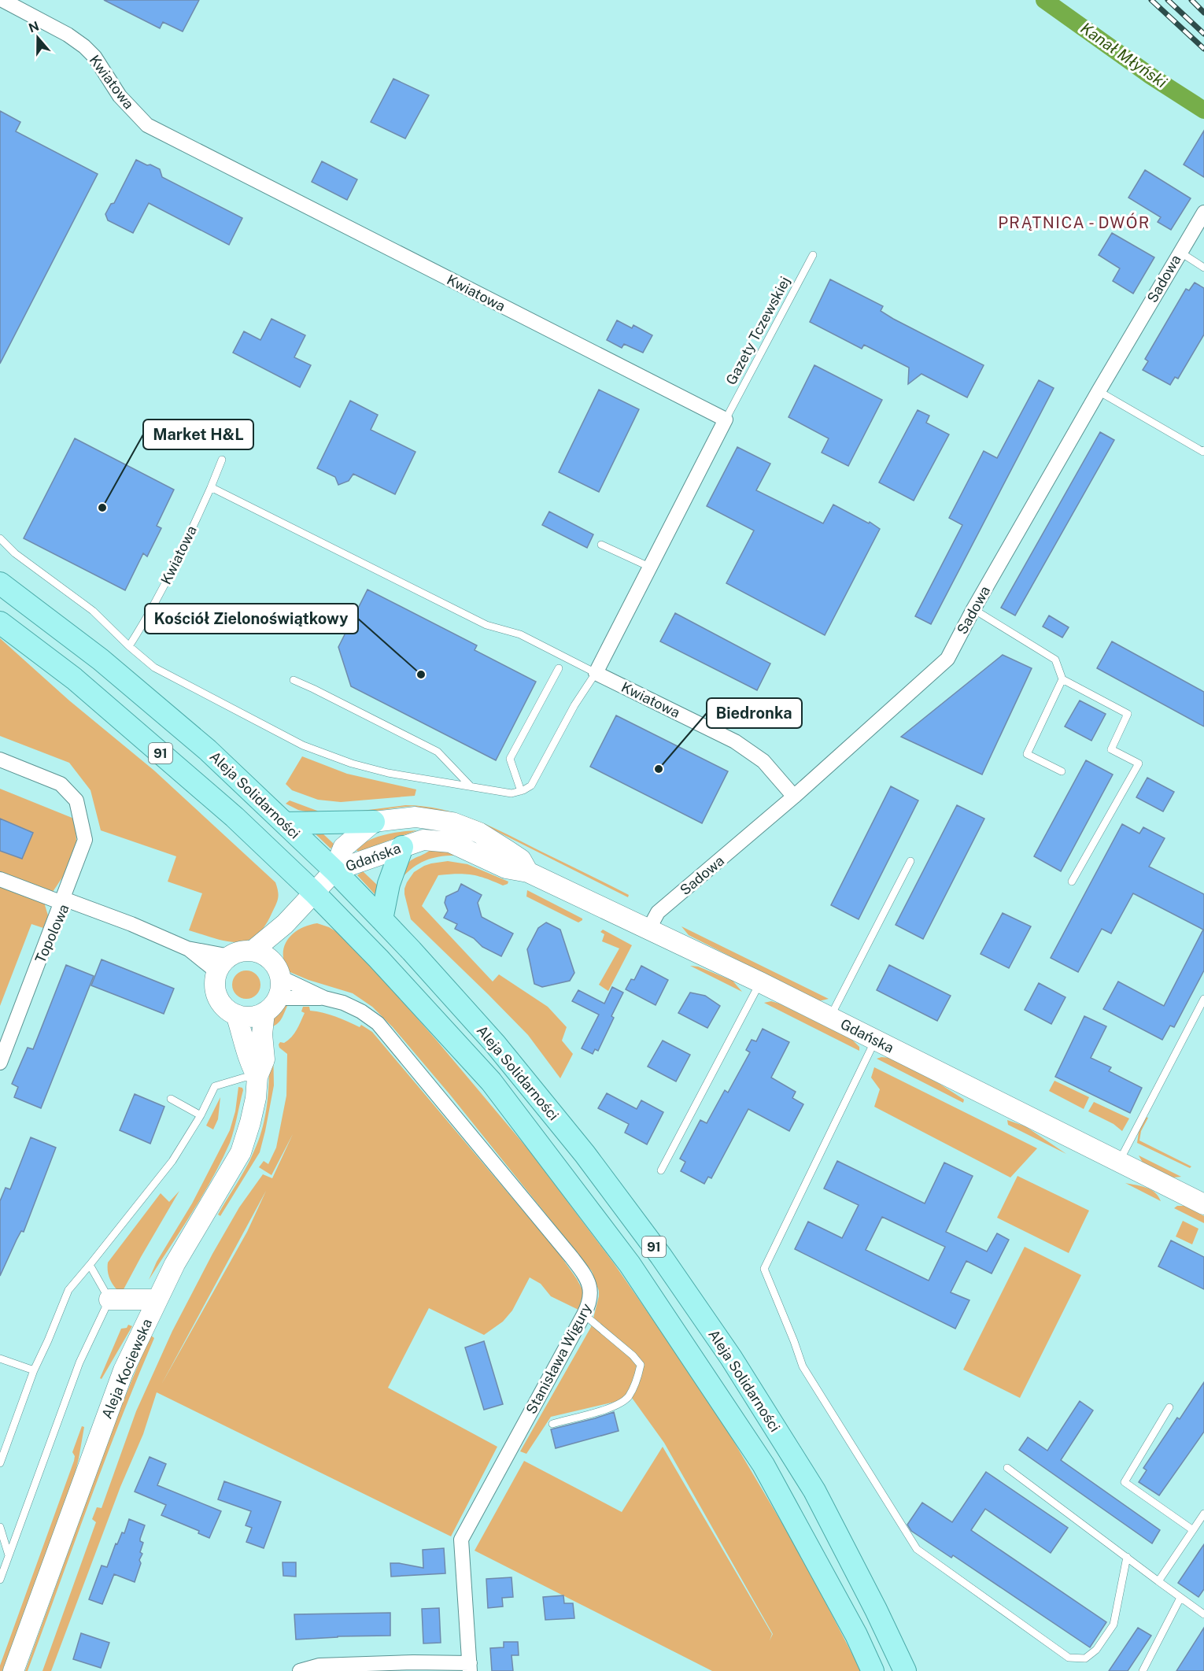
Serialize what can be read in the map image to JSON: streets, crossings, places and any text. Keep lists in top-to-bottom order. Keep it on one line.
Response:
{"streets":{"main road":["91","Aleja Solidarności"],"street":["Kwiatowa","Sadowa","Gdańska","Topolowa","Stanisława Wigury","Aleja Kociewska"],"lane":["Gazety Tczewskiej"]},"crossings":[["Kwiatowa","Sadowa"],["Kwiatowa","Gazety Tczewskiej"],["Sadowa","Gdańska"],["Aleja Solidarności","Gdańska"],["Topolowa","Stanisława Wigury"],["Topolowa","Aleja Kociewska"],["Stanisława Wigury","Aleja Kociewska"]],"districts":["PRĄTNICA - DWÓR"],"water":["Kanał Młyński"],"places":["Market H&L","Kościół Zielonoświątkowy","Biedronka"],"north":"top"}
